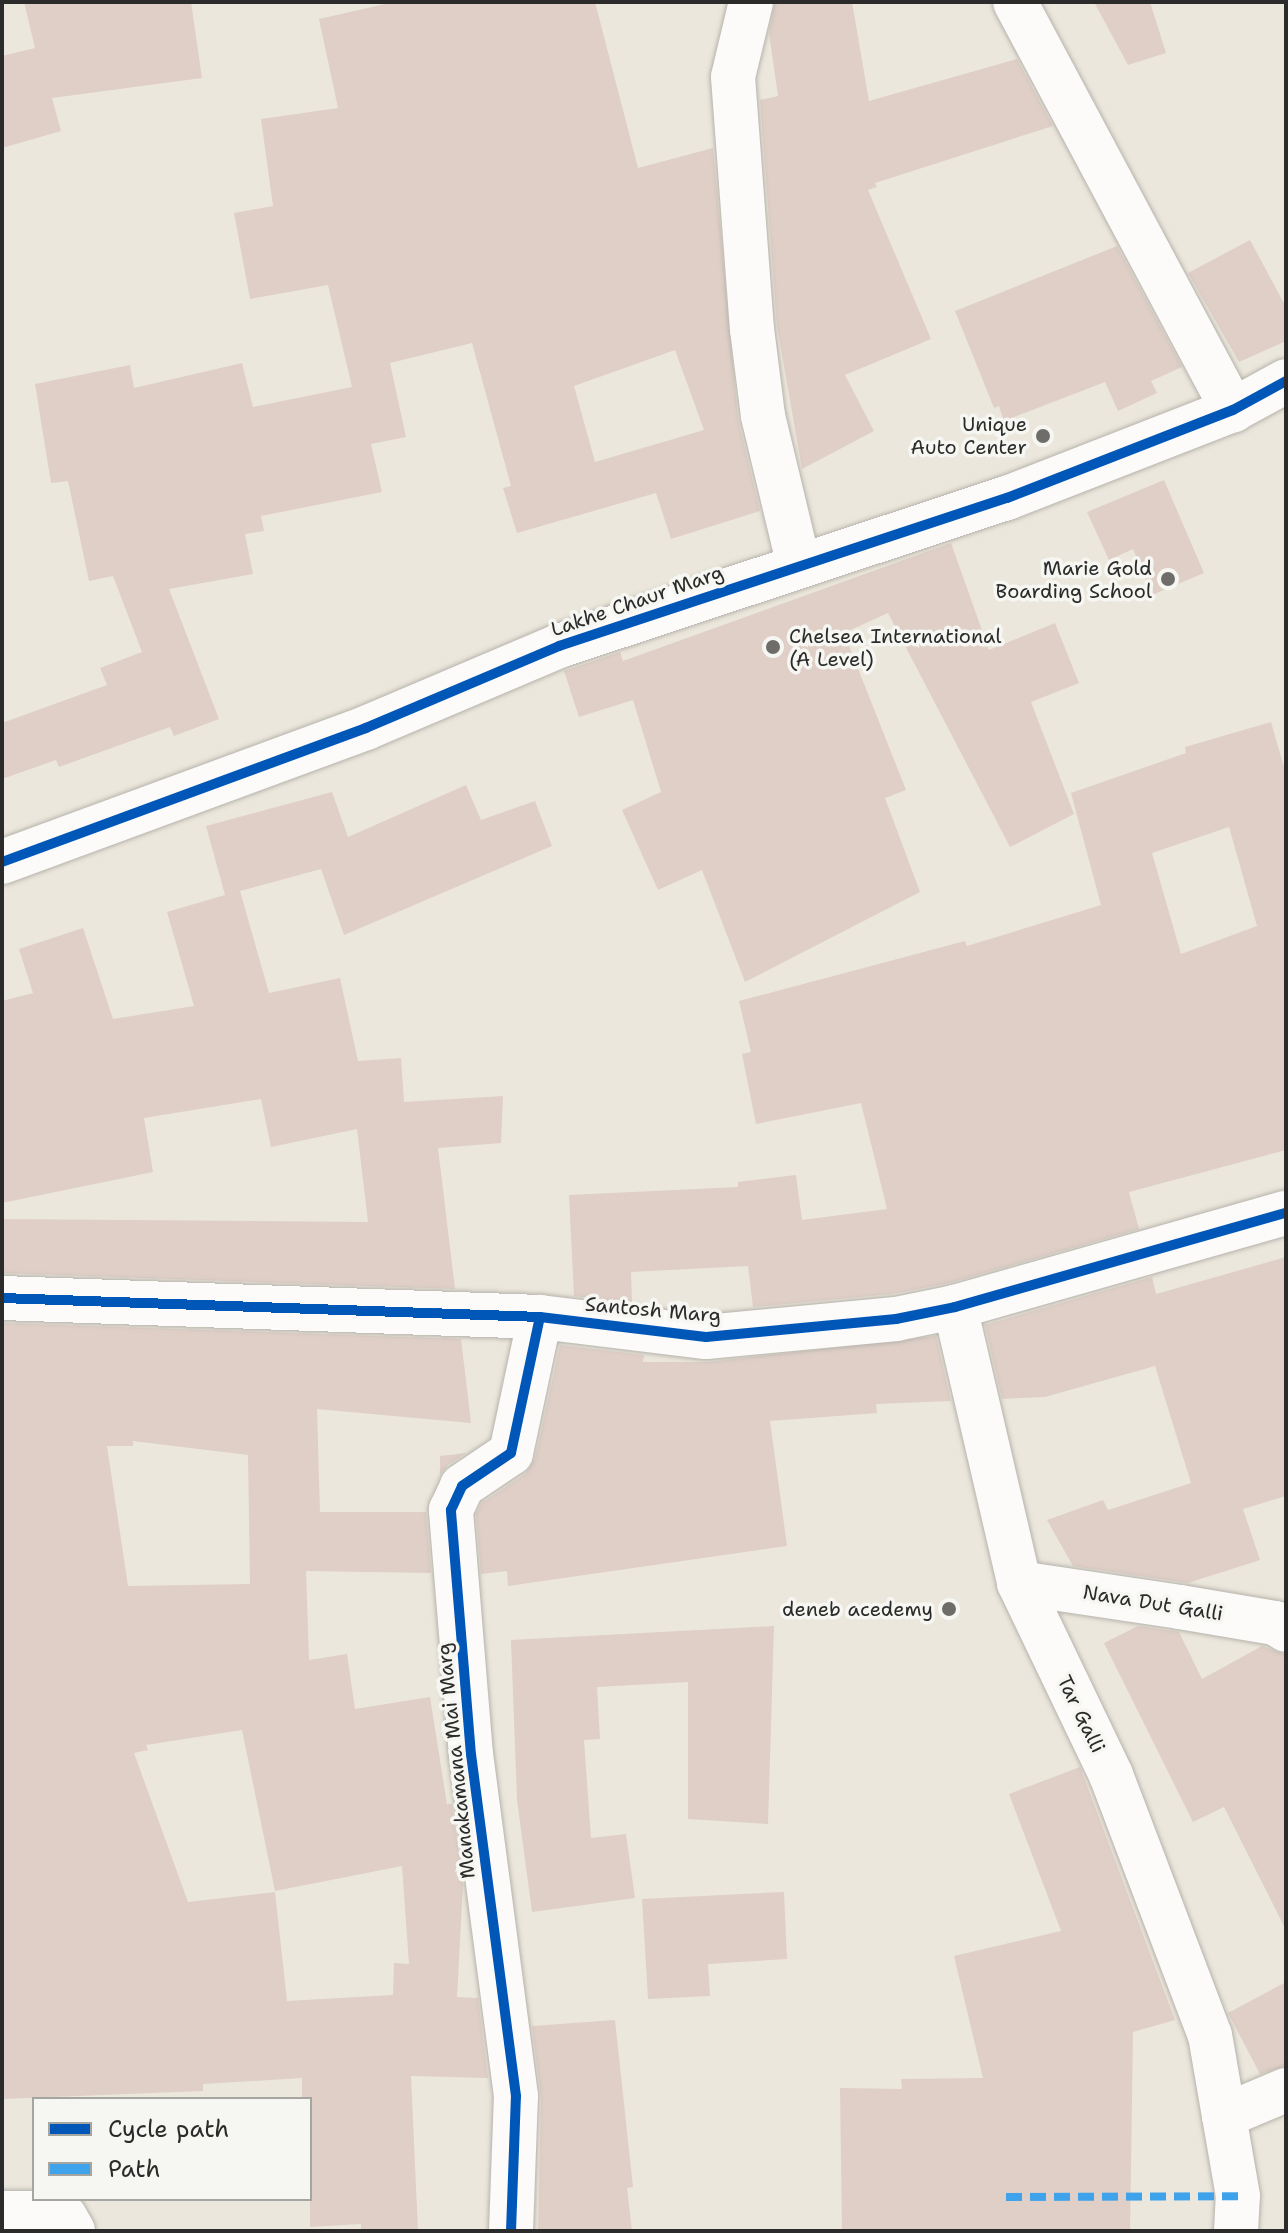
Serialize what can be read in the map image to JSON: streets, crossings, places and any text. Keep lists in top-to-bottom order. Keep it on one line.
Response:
{"streets":{"street":["Lakhe Chaur Marg","Santosh Marg","Nava Dut Galli","Tar Galli","Manakamana Mai Marg"]},"crossings":[["Santosh Marg","Tar Galli"],["Santosh Marg","Manakamana Mai Marg"],["Nava Dut Galli","Tar Galli"]],"places":["Unique Auto Center","Marie Gold Boarding School","Chelsea International (A Level)","deneb acedemy"],"legend":["Cycle path","Path"]}
